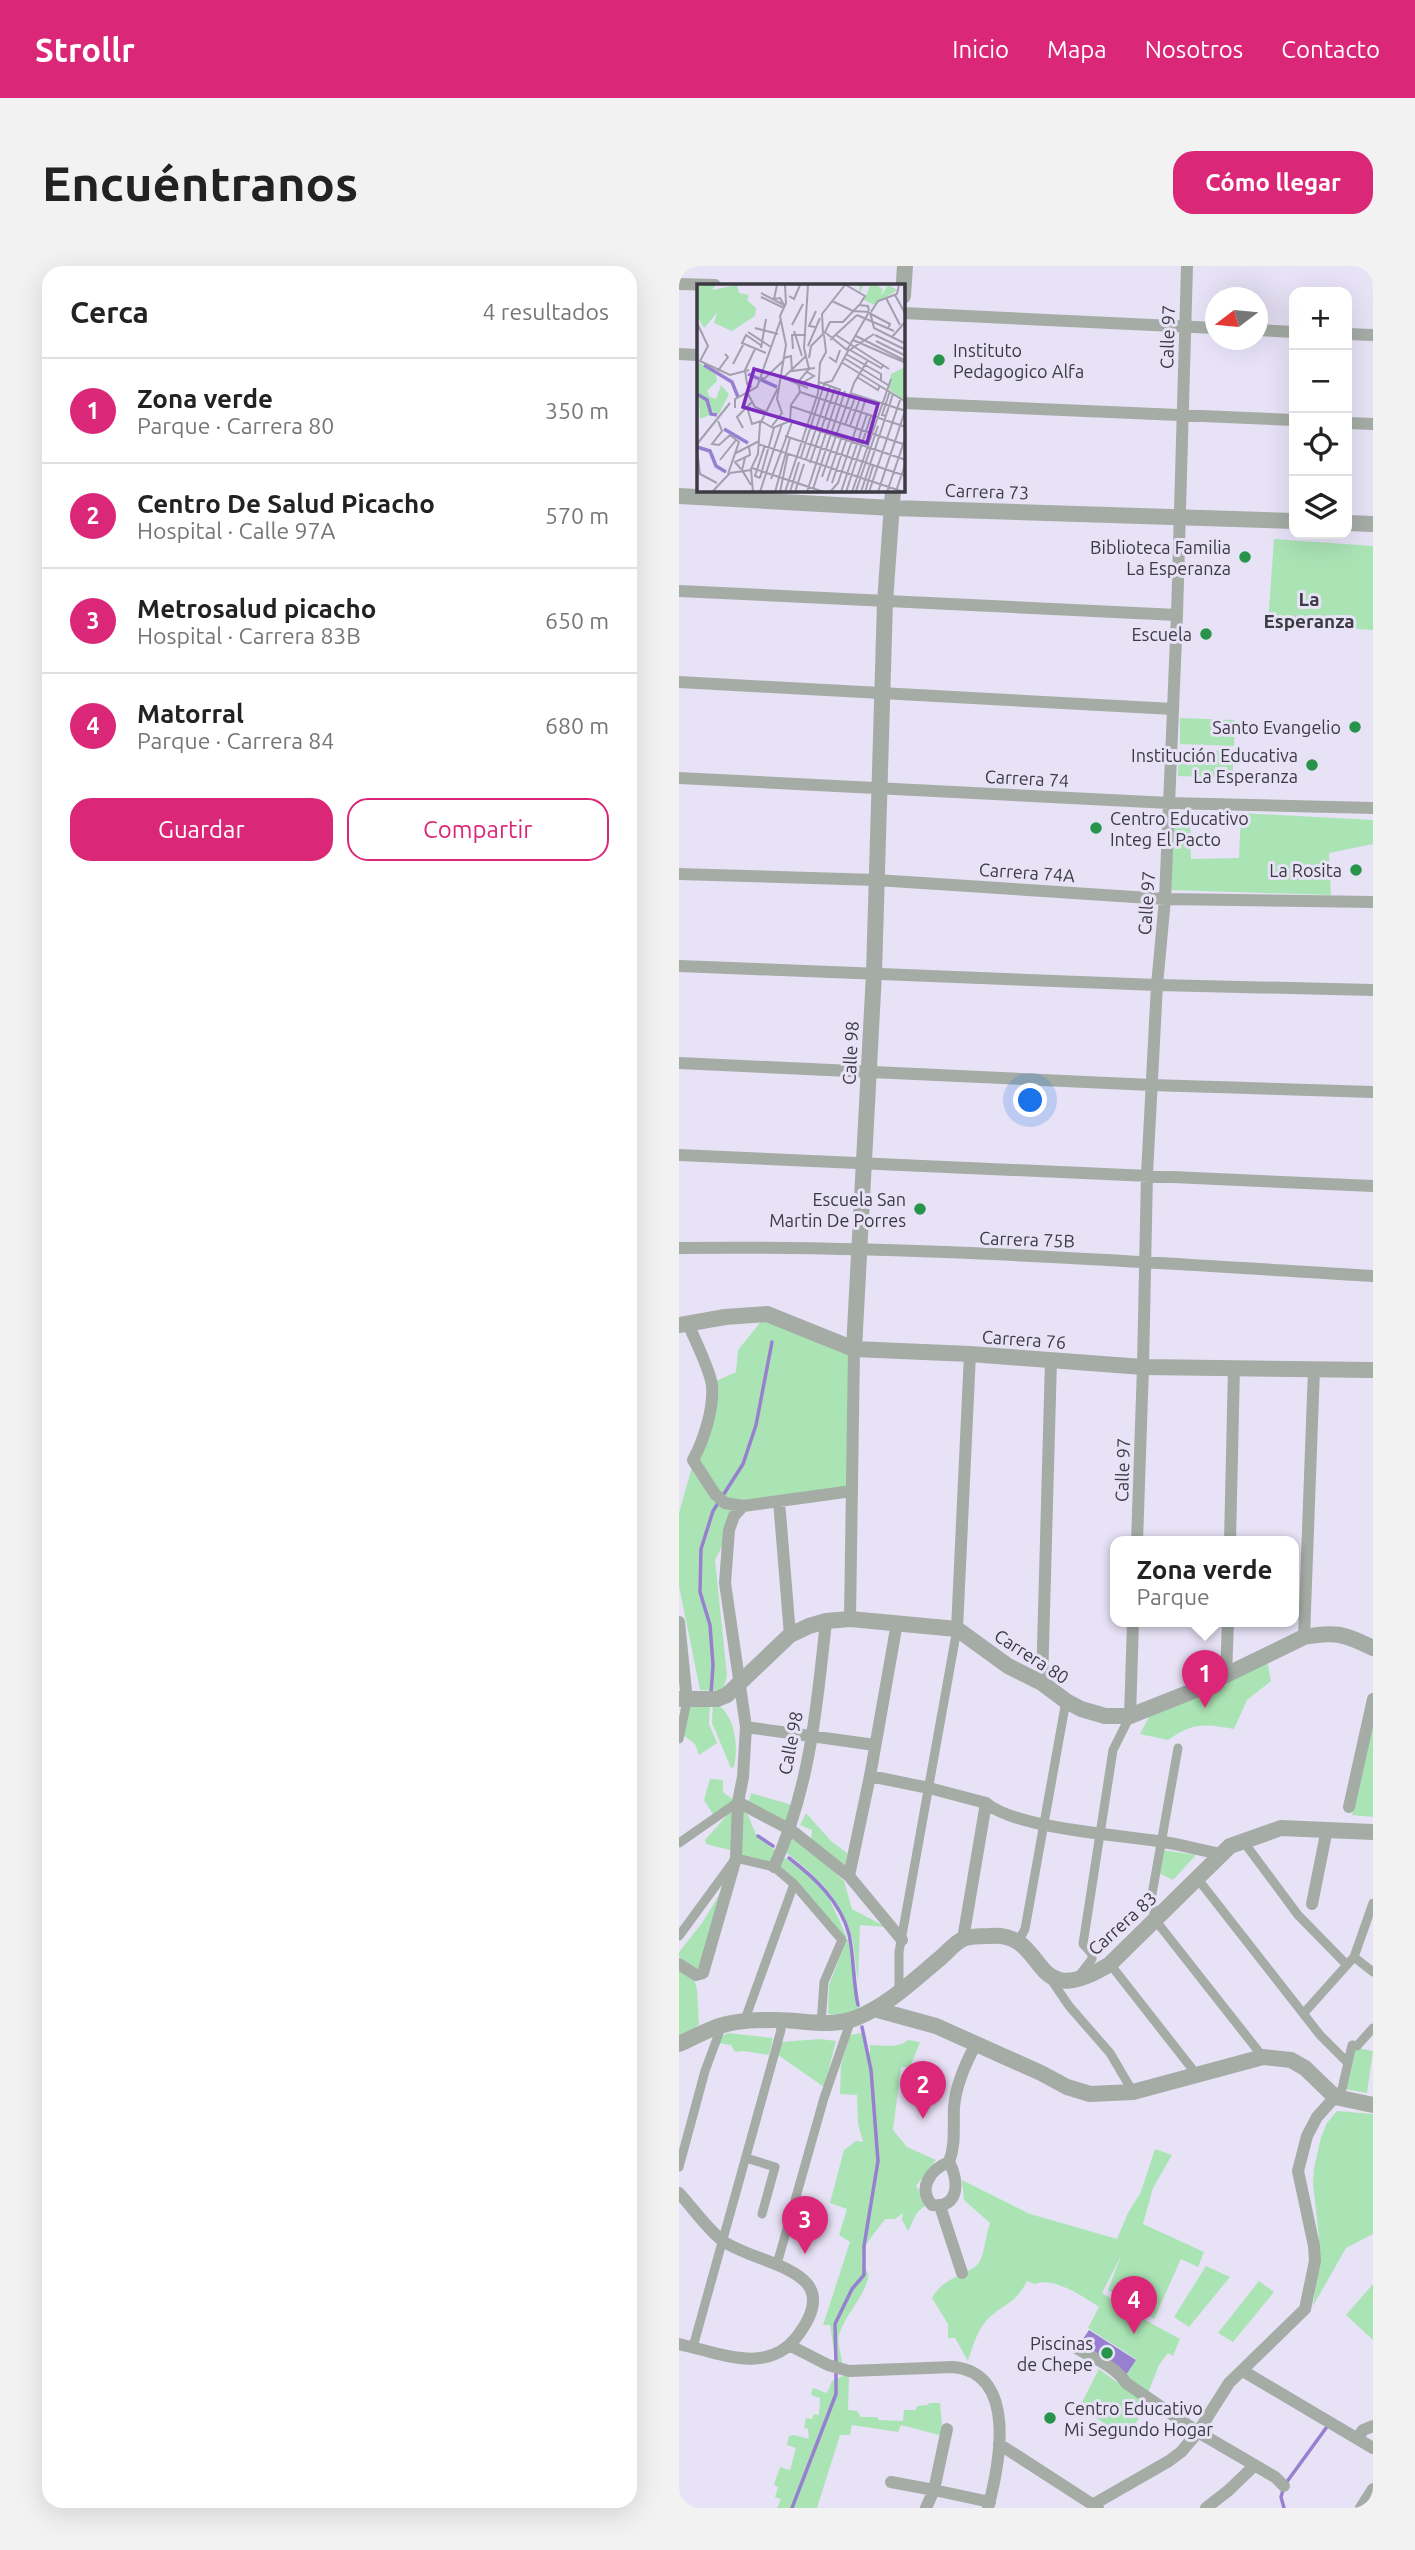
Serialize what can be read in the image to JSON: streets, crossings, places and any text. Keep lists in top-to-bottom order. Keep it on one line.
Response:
{"streets":{"street":["Calle 97","Carrera 73","Carrera 74","Carrera 74A","Calle 98","Carrera 75B","Carrera 76","Carrera 80","Carrera 83"]},"crossings":[["Calle 97","Carrera 73"],["Calle 97","Carrera 74"],["Calle 97","Carrera 74A"],["Calle 97","Carrera 75B"],["Calle 97","Carrera 76"],["Carrera 73","Calle 98"],["Carrera 74","Calle 98"],["Carrera 74A","Calle 98"],["Calle 98","Carrera 75B"],["Calle 98","Carrera 76"]],"districts":["La Esperanza"],"places":["Instituto Pedagogico Alfa","Biblioteca Familia La Esperanza","Escuela","Santo Evangelio","Institución Educativa La Esperanza","Centro Educativo Integ El Pacto","La Rosita","Escuela San Martin De Porres","Piscinas de Chepe","Centro Educativo Mi Segundo Hogar"],"north":"left","page":{"header":"Strollr","nav":["Inicio","Mapa","Nosotros","Contacto"],"buttons":["Cómo llegar",["Guardar","Compartir"]],"title":"Encuéntranos","heading":["Cerca","4 resultados"],"map_buttons":["+","−"],"list":[{"mark":"1","name":"Zona verde","note":"Parque · Carrera 80","value":"350 m"},{"mark":"2","name":"Centro De Salud Picacho","note":"Hospital · Calle 97A","value":"570 m"},{"mark":"3","name":"Metrosalud picacho","note":"Hospital · Carrera 83B","value":"650 m"},{"mark":"4","name":"Matorral","note":"Parque · Carrera 84","value":"680 m"}],"popup":["Zona verde","Parque"],"pins":["1","2","3","4"]}}
